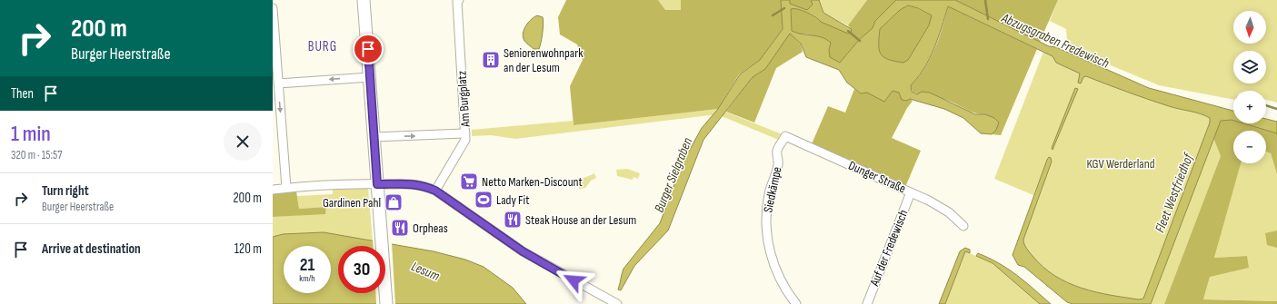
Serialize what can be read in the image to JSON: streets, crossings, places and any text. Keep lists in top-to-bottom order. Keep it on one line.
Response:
{"streets":{"street":["Am Burgplatz","Dunger Straße","Siedkämpe","Auf der Fredewisch"]},"crossings":[["Dunger Straße","Siedkämpe"],["Dunger Straße","Auf der Fredewisch"]],"districts":["BURG"],"water":["Abzugsgraben Fredewisch","Burger Sielgraben","Fleet Westfriedhof","Lesum"],"parks":["KGV Werderland"],"places":{"building":["Seniorenwohnpark an der Lesum"],"supermarket":["Netto Marken-Discount"],"sports":["Lady Fit"],"shop":["Gardinen Pahl"],"restaurant":["Steak House an der Lesum","Orpheas"]},"north":"bottom","page":{"turn":["200 m","Burger Heerstraße"],"map_buttons":["+","−"],"then":"Then","heading":["1 min","320 m · 15:57"],"list":[{"name":"Turn right","note":"Burger Heerstraße","value":"200 m"},{"name":"Arrive at destination","value":"120 m"}],"speed":"21 km/h","limit":"30"}}
